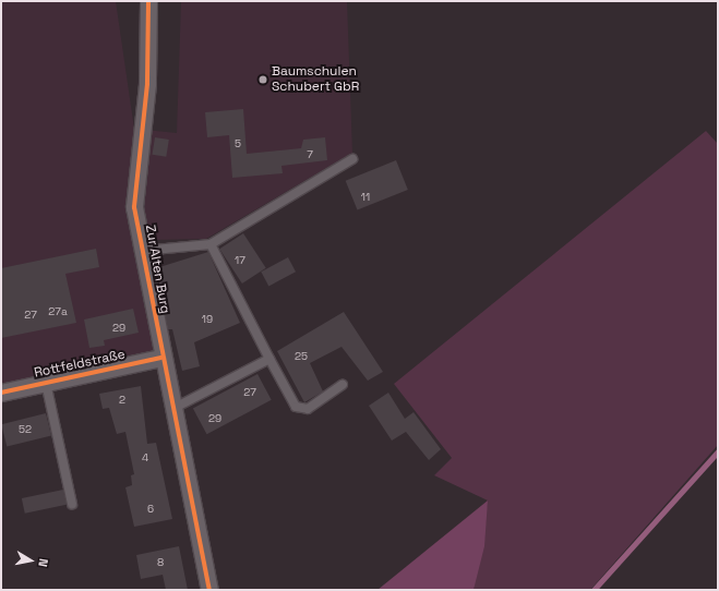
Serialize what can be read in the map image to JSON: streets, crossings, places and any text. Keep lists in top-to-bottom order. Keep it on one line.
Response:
{"streets":{"street":["Zur Alten Burg","Rottfeldstraße"]},"crossings":[["Zur Alten Burg","Rottfeldstraße"]],"places":["Baumschulen Schubert GbR"],"house_numbers":["5","7","11","17","27a","27","19","29","25","27","2","29","52","4","6","8"],"north":"right"}
